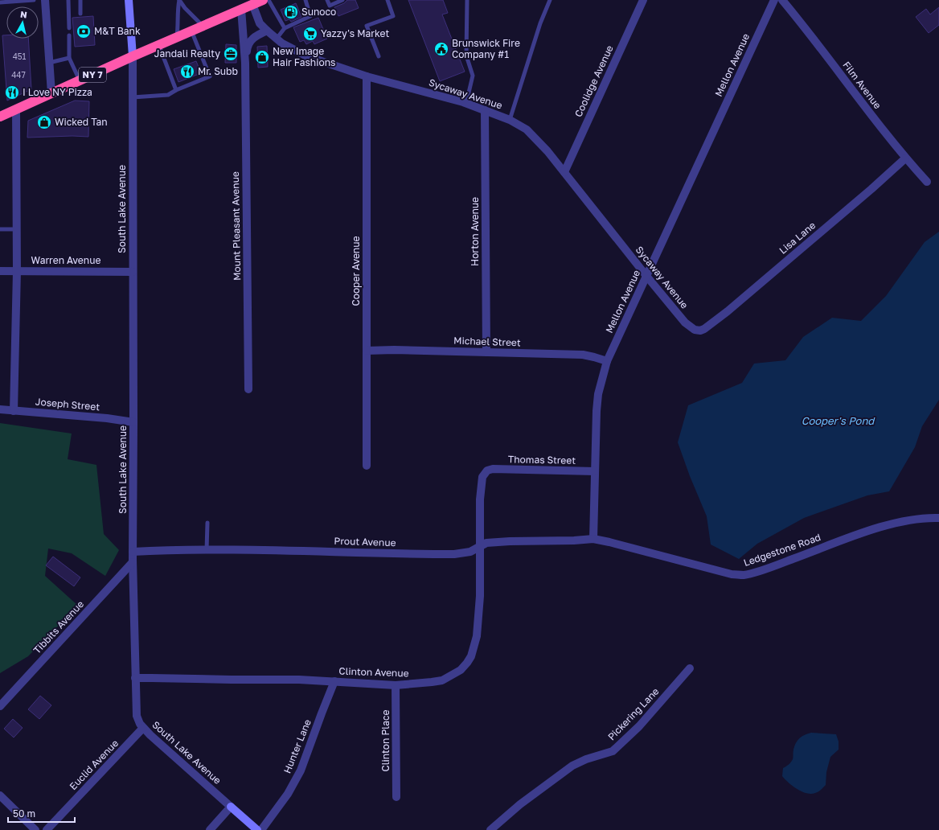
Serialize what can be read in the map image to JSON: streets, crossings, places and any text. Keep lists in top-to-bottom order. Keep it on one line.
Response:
{"streets":{"highway":["NY 7"],"street":["Mellon Avenue","Coolidge Avenue","Film Avenue","Sycaway Avenue","South Lake Avenue","Mount Pleasant Avenue","Horton Avenue","Lisa Lane","Warren Avenue","Cooper Avenue","Michael Street","Joseph Street","Thomas Street","Prout Avenue","Ledgestone Road","Tibbits Avenue","Clinton Avenue","Pickering Lane","Clinton Place","Hunter Lane","Euclid Avenue"]},"crossings":[["Mellon Avenue","Sycaway Avenue"],["Mellon Avenue","Michael Street"],["Mellon Avenue","Thomas Street"],["Mellon Avenue","Prout Avenue"],["Mellon Avenue","Ledgestone Road"],["NY 7","Sycaway Avenue"],["NY 7","South Lake Avenue"],["NY 7","Mount Pleasant Avenue"],["Coolidge Avenue","Sycaway Avenue"],["Film Avenue","Lisa Lane"],["Sycaway Avenue","Mount Pleasant Avenue"],["Sycaway Avenue","Horton Avenue"],["Sycaway Avenue","Lisa Lane"],["Sycaway Avenue","Cooper Avenue"],["South Lake Avenue","Warren Avenue"],["South Lake Avenue","Joseph Street"],["South Lake Avenue","Prout Avenue"],["South Lake Avenue","Tibbits Avenue"],["South Lake Avenue","Clinton Avenue"],["South Lake Avenue","Euclid Avenue"],["Horton Avenue","Michael Street"],["Cooper Avenue","Michael Street"],["Thomas Street","Clinton Avenue"],["Prout Avenue","Ledgestone Road"],["Prout Avenue","Clinton Avenue"],["Clinton Avenue","Clinton Place"],["Clinton Avenue","Hunter Lane"]],"water":["Cooper's Pond"],"places":{"fuel station":["Sunoco"],"bank":["M&T Bank"],"supermarket":["Yazzy's Market"],"public building":["Brunswick Fire Company #1"],"office":["Jandali Realty"],"shop":["New Image Hair Fashions","Wicked Tan"],"restaurant":["Mr. Subb","I Love NY Pizza"]},"house_numbers":["451","447"],"scale_bar":"50 m","north":"top"}
